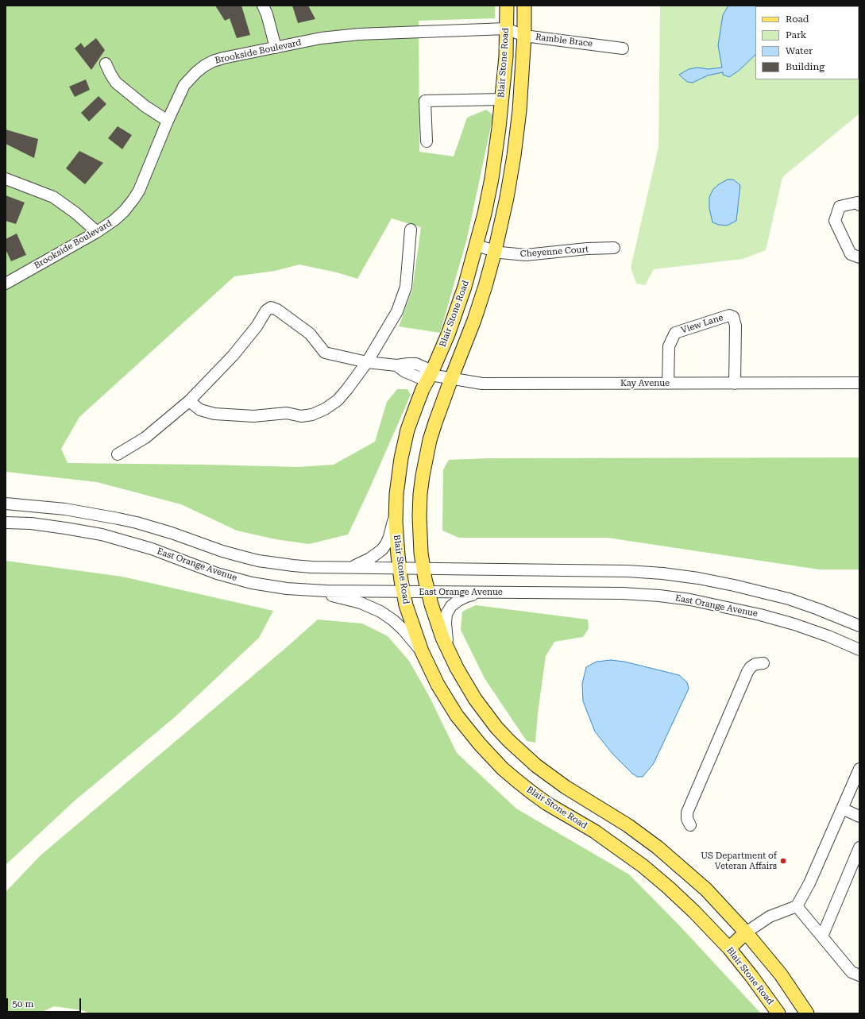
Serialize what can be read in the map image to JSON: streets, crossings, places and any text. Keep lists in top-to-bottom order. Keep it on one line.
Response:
{"streets":{"main road":["Blair Stone Road"],"street":["Ramble Brace","Brookside Boulevard","Cheyenne Court","View Lane","Kay Avenue","East Orange Avenue"]},"crossings":[["Ramble Brace","Brookside Boulevard"],["Ramble Brace","Blair Stone Road"],["Brookside Boulevard","Blair Stone Road"],["Blair Stone Road","Cheyenne Court"],["Blair Stone Road","Kay Avenue"],["Blair Stone Road","East Orange Avenue"],["View Lane","Kay Avenue"]],"places":["US Department of Veteran Affairs"],"legend":["Road","Park","Water","Building"],"scale_bar":"50 m"}
